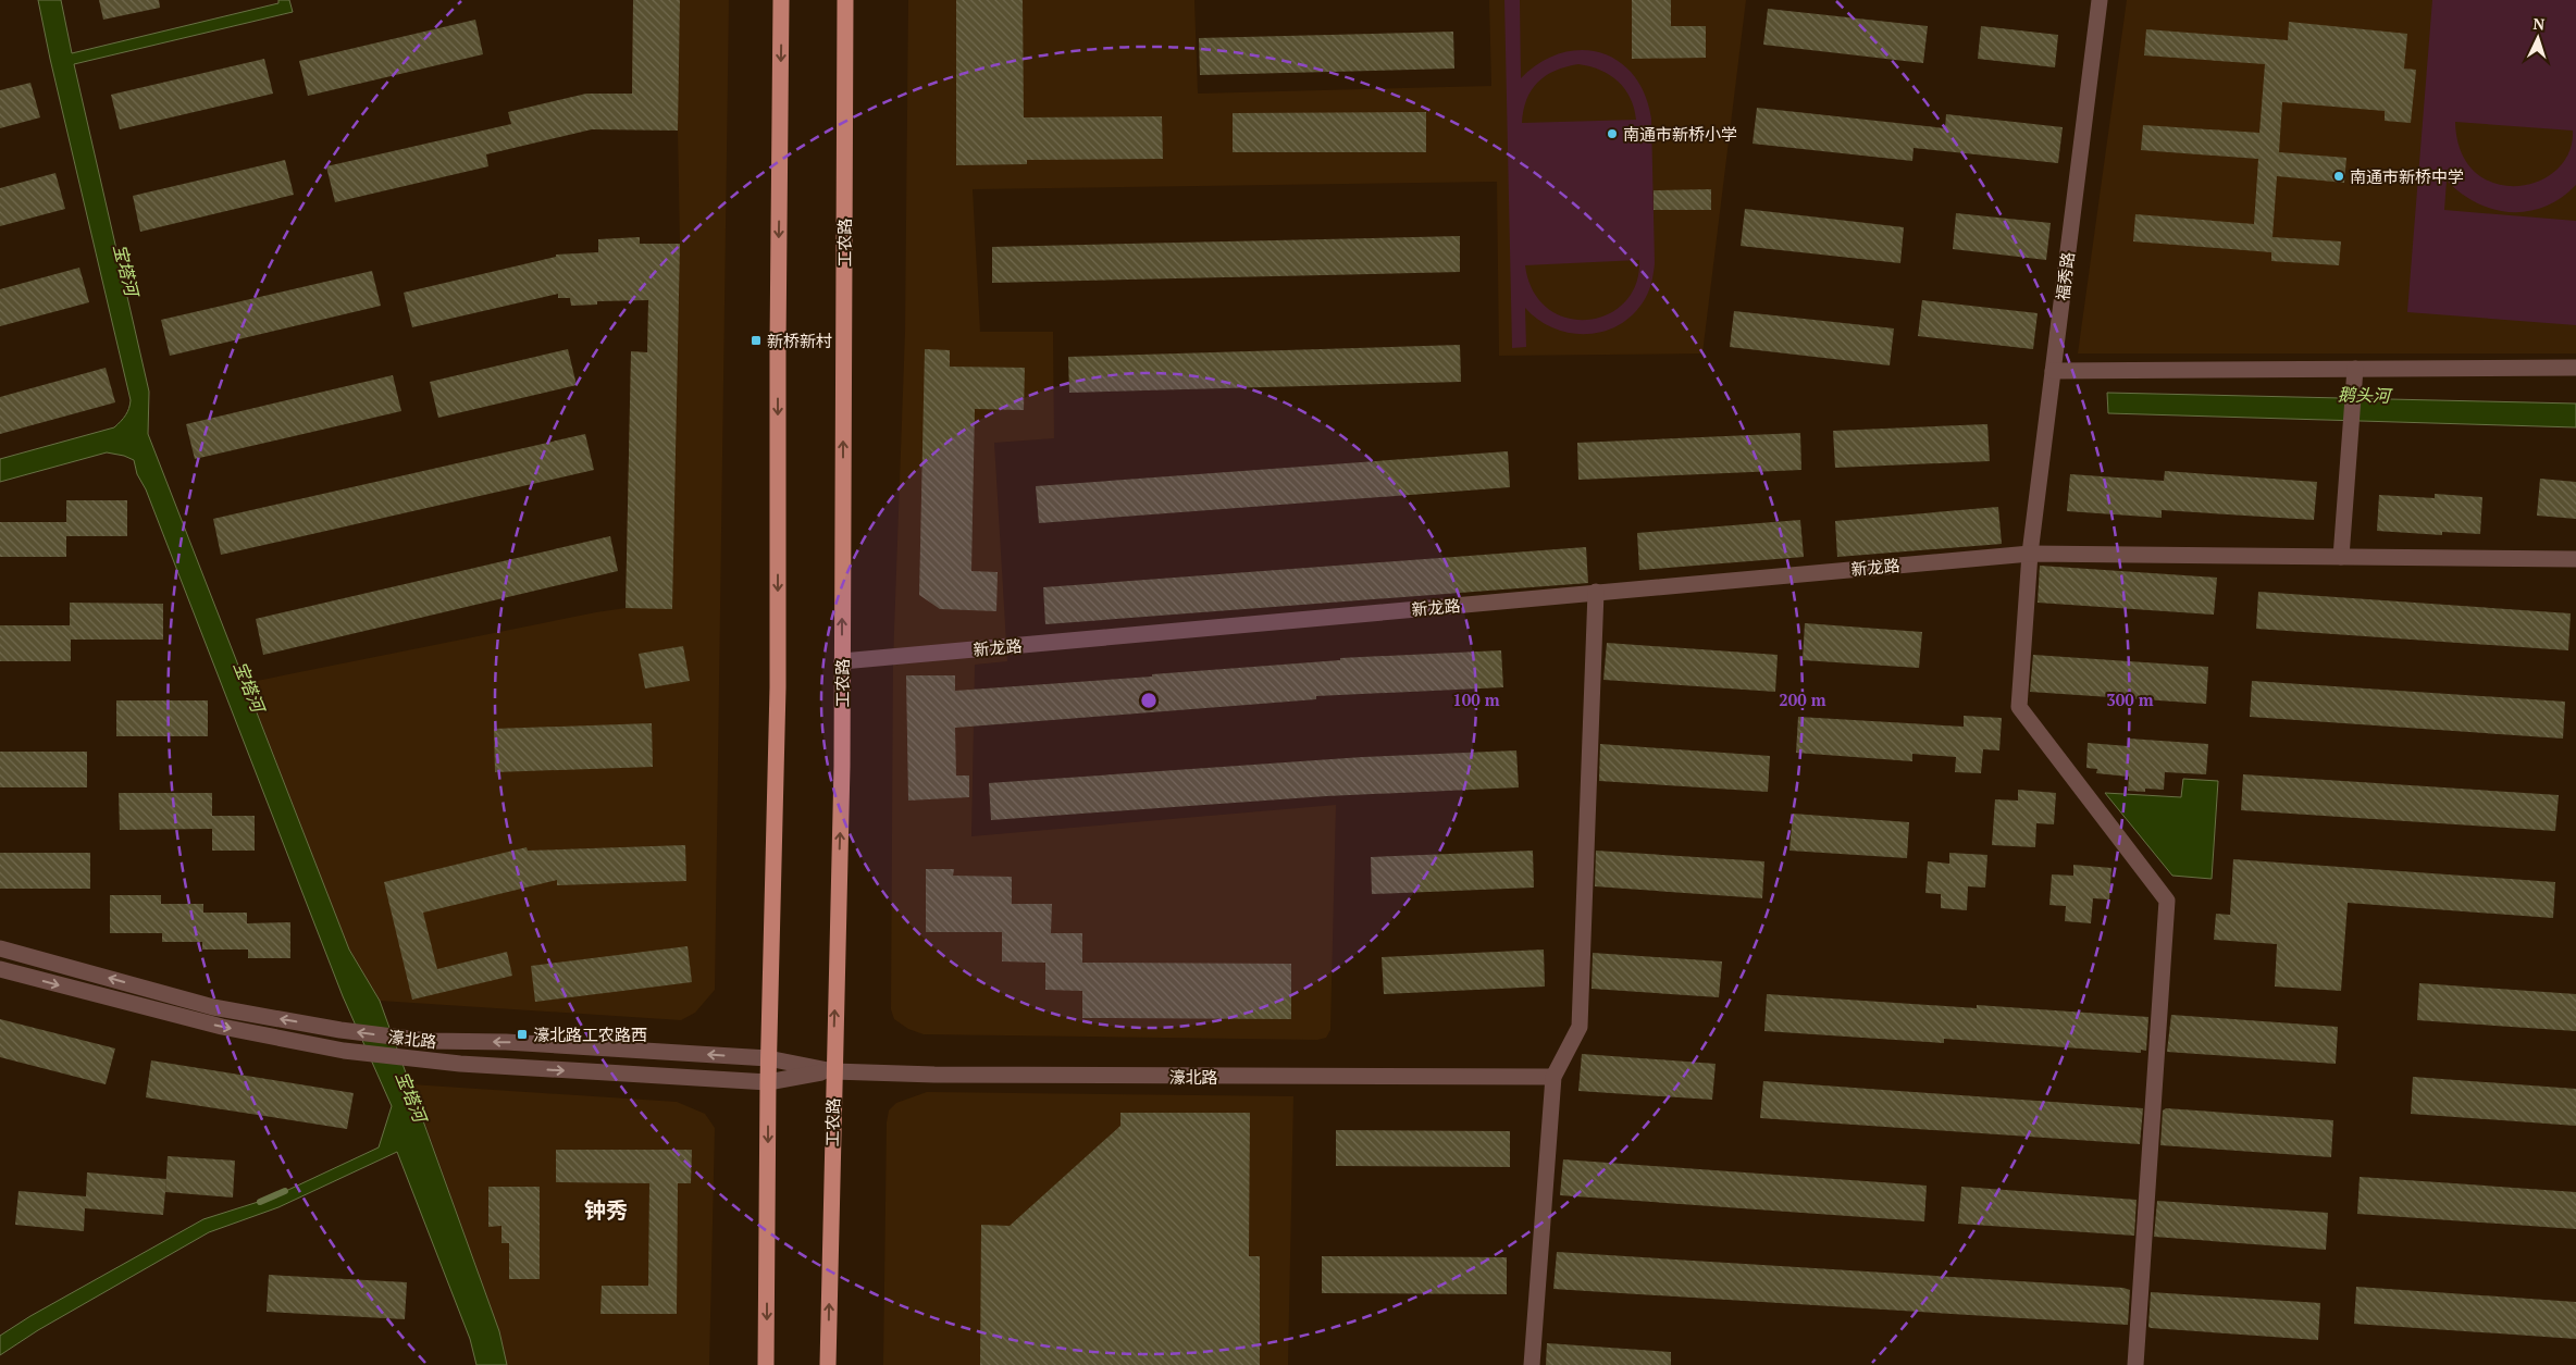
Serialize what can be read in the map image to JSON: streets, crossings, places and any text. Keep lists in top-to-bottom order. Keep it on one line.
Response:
{"streets":{"main road":["工农路"],"street":["福秀路","新龙路","濠北路"]},"crossings":[["工农路","新龙路"],["工农路","濠北路"],["福秀路","新龙路"]],"districts":["钟秀"],"water":["宝塔河","鹅头河"],"places":{"other":["南通市新桥小学","南通市新桥中学"],"transit":["新桥新村","濠北路工农路西"]},"north":"top","rings":["100 m","200 m","300 m"]}
